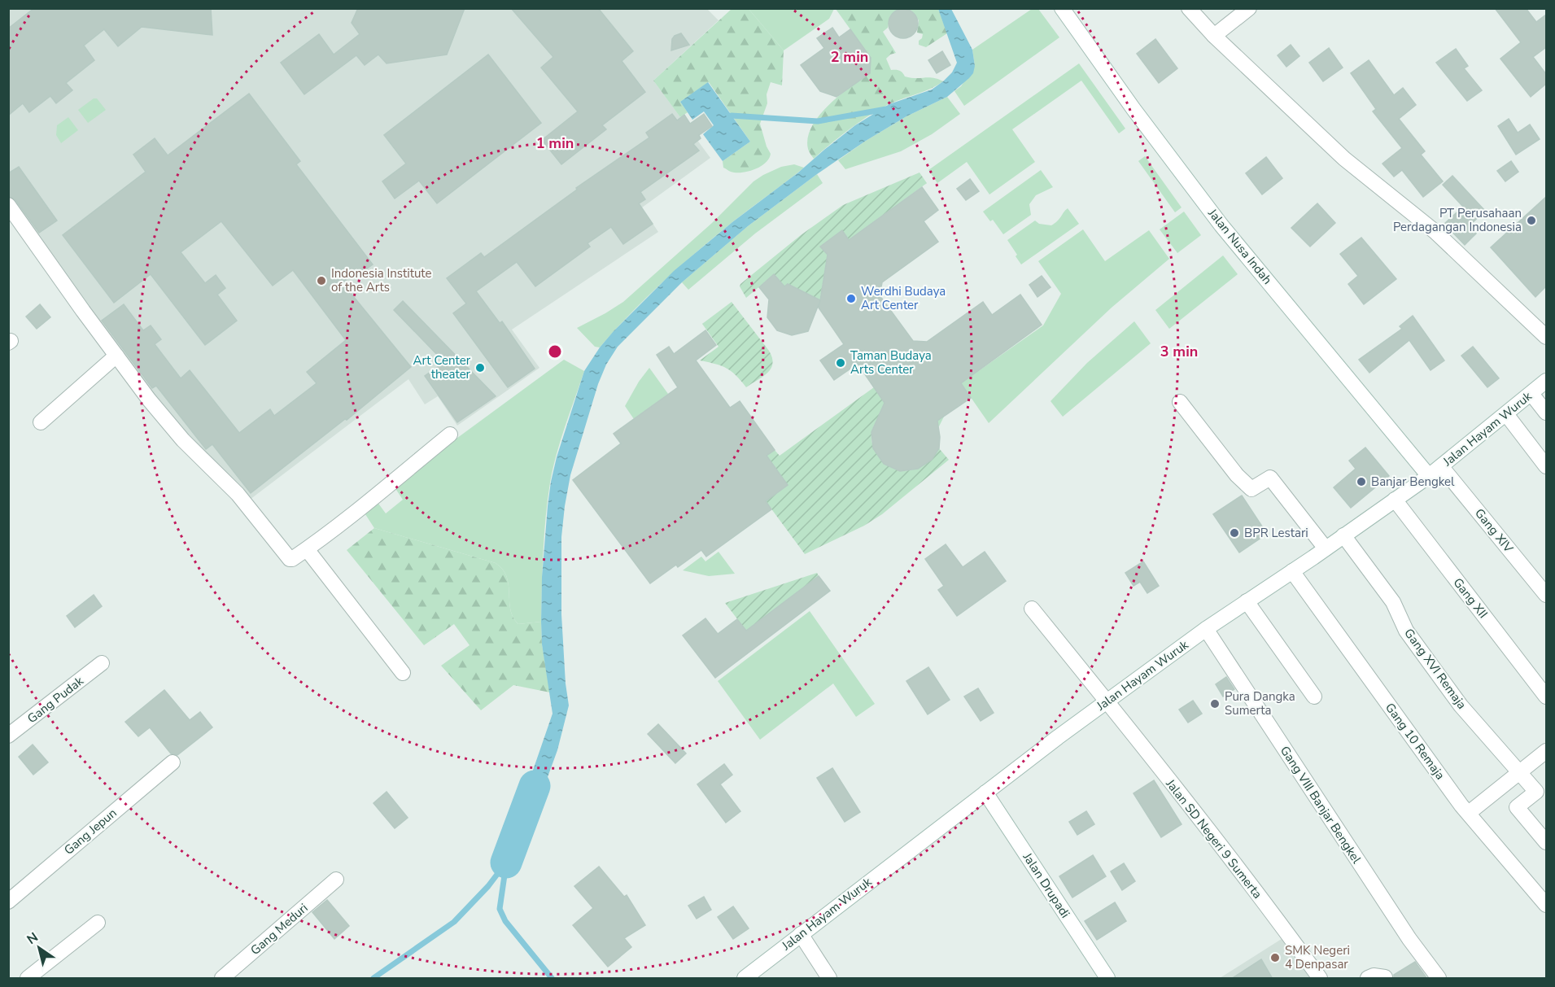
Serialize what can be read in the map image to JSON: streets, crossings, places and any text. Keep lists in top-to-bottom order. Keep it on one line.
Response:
{"streets":{"street":["Jalan Nusa Indah","Jalan Hayam Wuruk","Gang XIV","Gang XII","Gang XVI Remaja","Gang Pudak","Gang 10 Remaja","Gang VIII Banjar Bengkel","Gang Jepun","Jalan SD Negeri 9 Sumerta","Jalan Drupadi","Gang Meduri"]},"crossings":[["Jalan Nusa Indah","Jalan Hayam Wuruk"],["Jalan Hayam Wuruk","Gang XIV"],["Jalan Hayam Wuruk","Gang XII"],["Jalan Hayam Wuruk","Gang XVI Remaja"],["Jalan Hayam Wuruk","Gang 10 Remaja"],["Jalan Hayam Wuruk","Gang VIII Banjar Bengkel"],["Jalan Hayam Wuruk","Jalan SD Negeri 9 Sumerta"],["Jalan Hayam Wuruk","Jalan Drupadi"]],"places":["PT Perusahaan Perdagangan Indonesia","Indonesia Institute of the Arts","Werdhi Budaya Art Center","Taman Budaya Arts Center","Art Center theater","Banjar Bengkel","BPR Lestari","Pura Dangka Sumerta","SMK Negeri 4 Denpasar"],"north":"top left","rings":["2 min","1 min","3 min"]}
